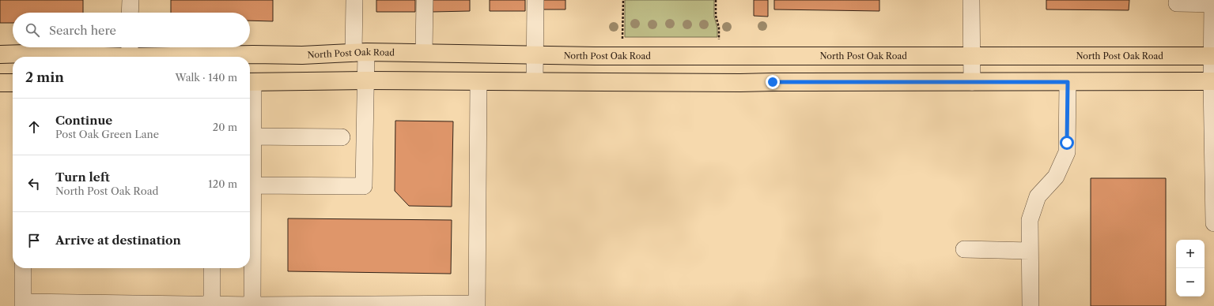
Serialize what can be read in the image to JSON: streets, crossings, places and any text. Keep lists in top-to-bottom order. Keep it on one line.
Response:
{"streets":{"main road":["North Post Oak Road"]},"page":{"search":"Search here","heading":["2 min","Walk · 140 m"],"list":[["Continue","Post Oak Green Lane","20 m"],["Turn left","North Post Oak Road","120 m"],"Arrive at destination"],"map_buttons":["+","−"]}}
